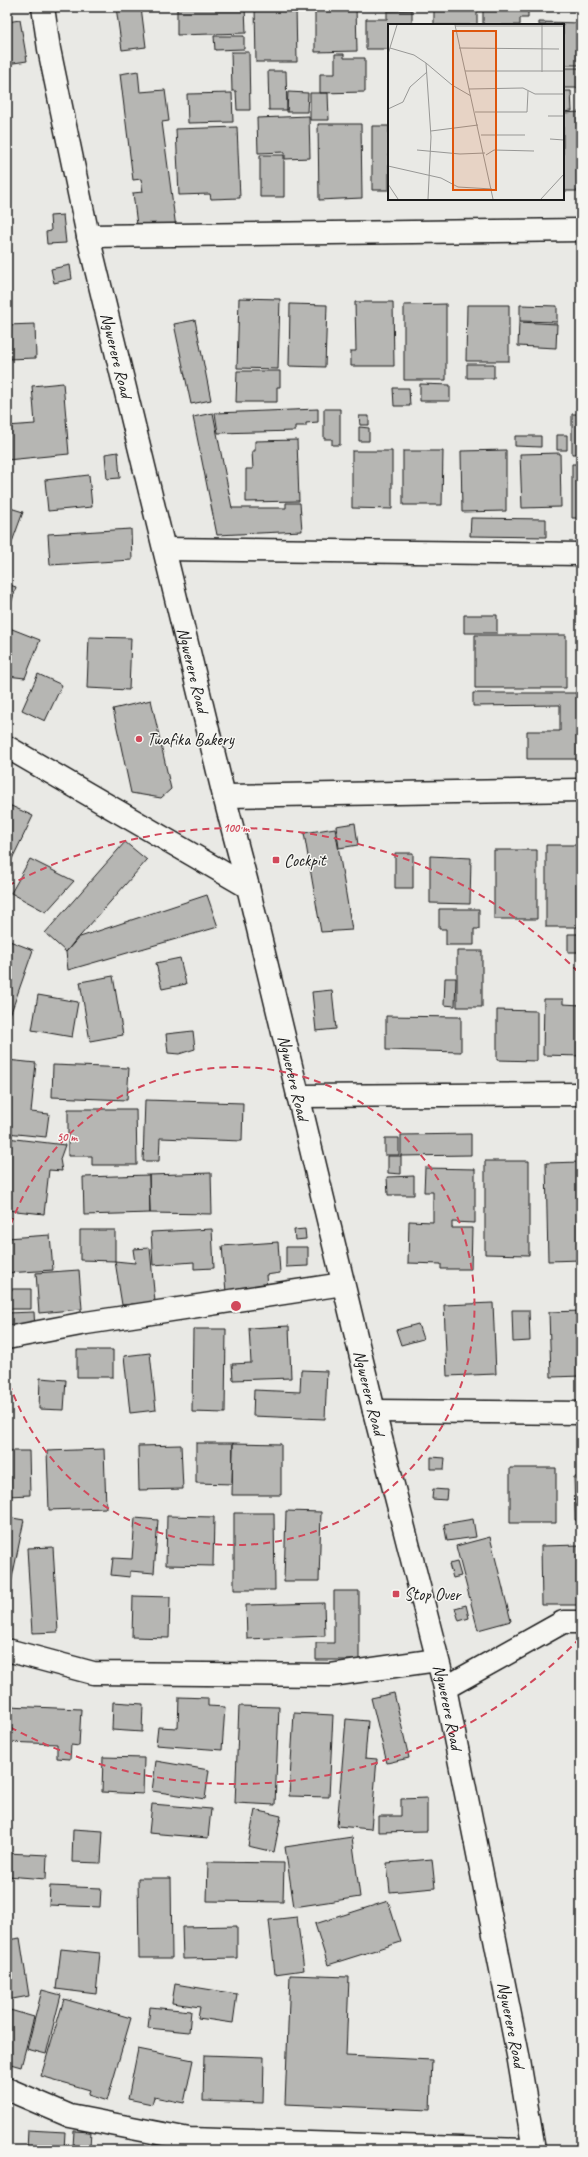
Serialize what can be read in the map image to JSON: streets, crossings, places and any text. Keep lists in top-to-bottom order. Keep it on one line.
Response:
{"streets":{"street":["Ngwerere Road"]},"places":{"other":["Twafika Bakery"],"transit":["Cockpit","Stop Over"]},"rings":["100 m","50 m"]}
